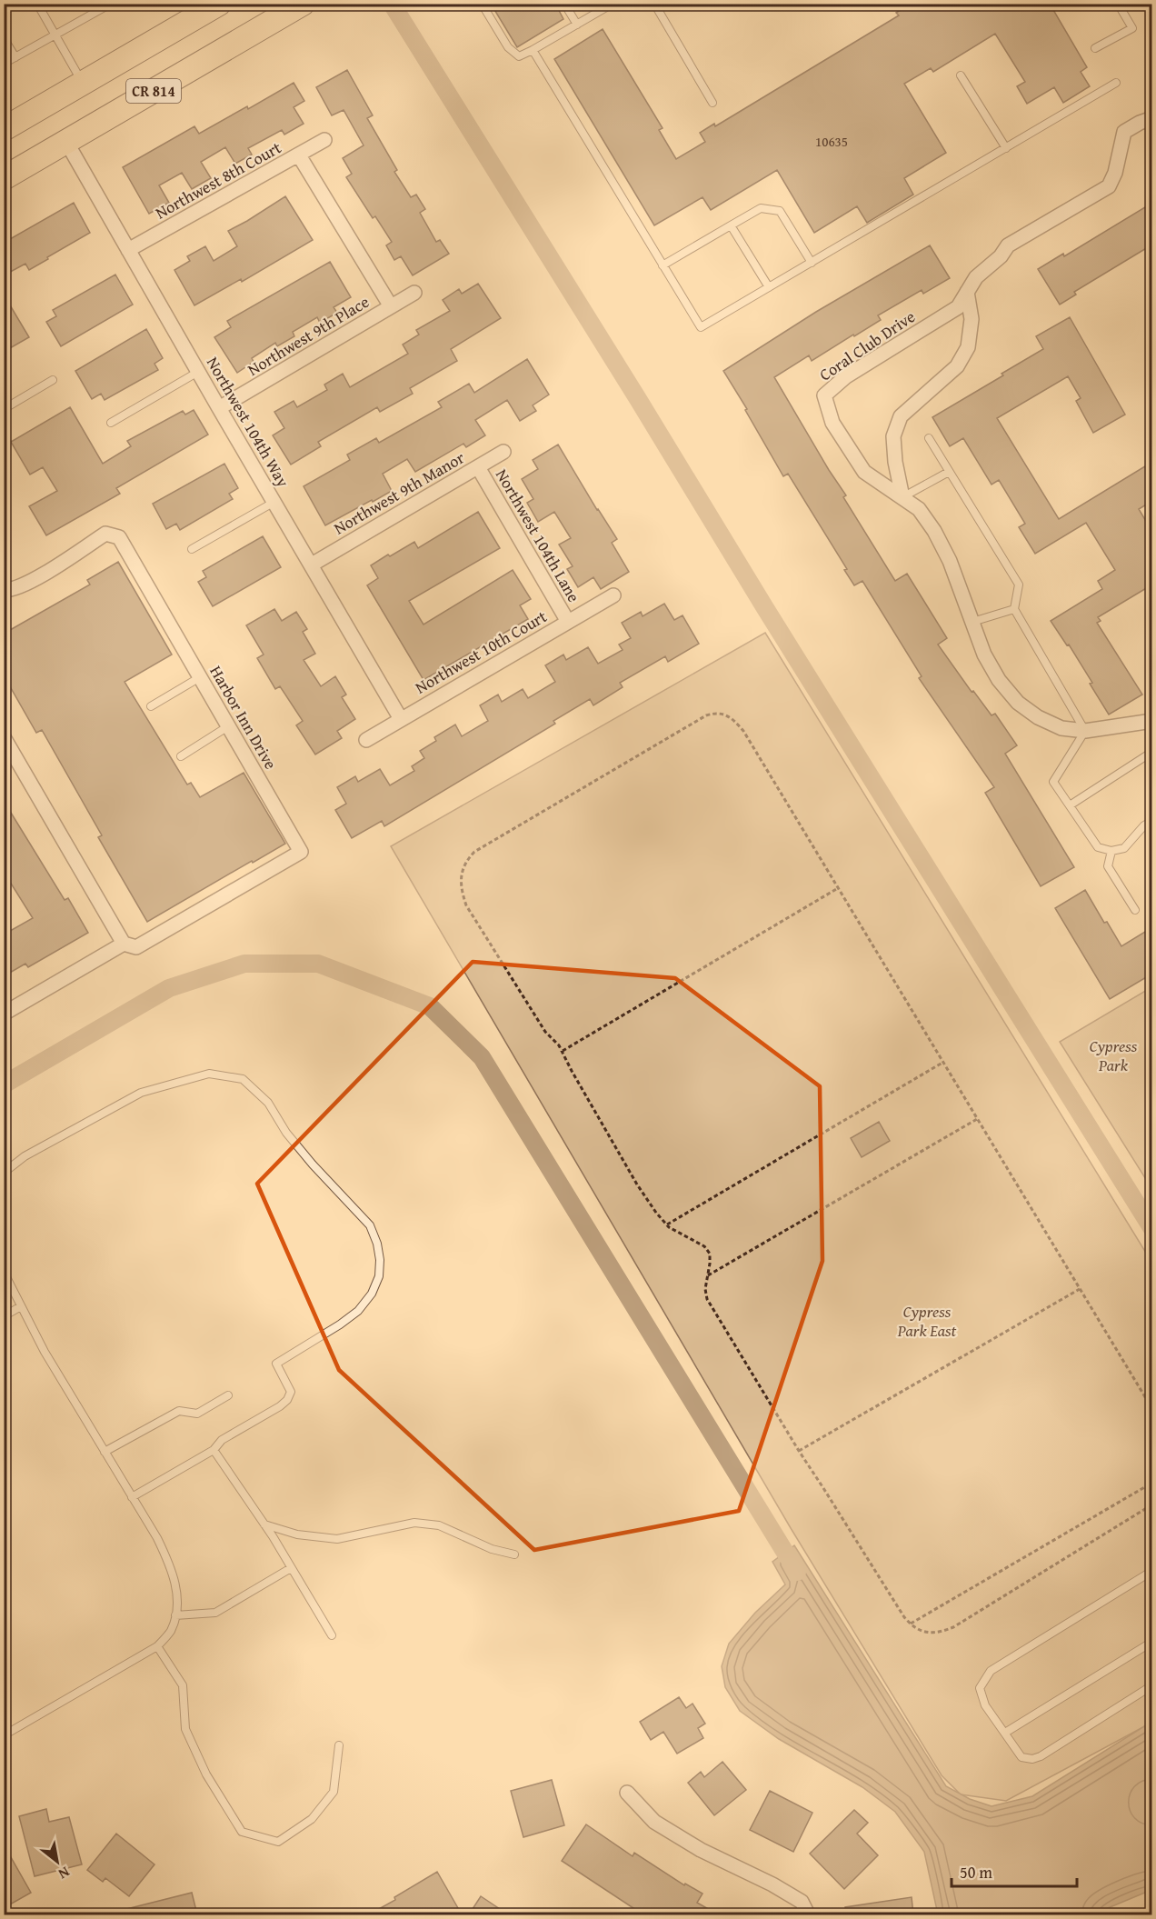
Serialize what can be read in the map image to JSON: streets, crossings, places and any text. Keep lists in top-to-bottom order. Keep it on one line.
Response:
{"streets":{"main road":["CR 814"],"street":["Northwest 8th Court","Northwest 9th Place","Coral Club Drive","Northwest 104th Way","Northwest 9th Manor","Northwest 104th Lane","Northwest 10th Court","Harbor Inn Drive"]},"crossings":[["CR 814","Northwest 104th Way"],["Northwest 8th Court","Northwest 104th Way"],["Northwest 9th Place","Northwest 104th Way"],["Northwest 104th Way","Northwest 9th Manor"],["Northwest 104th Way","Northwest 10th Court"],["Northwest 9th Manor","Northwest 104th Lane"],["Northwest 104th Lane","Northwest 10th Court"]],"parks":["Cypress Park","Cypress Park East"],"house_numbers":["10635"],"scale_bar":"50 m","north":"bottom right"}
